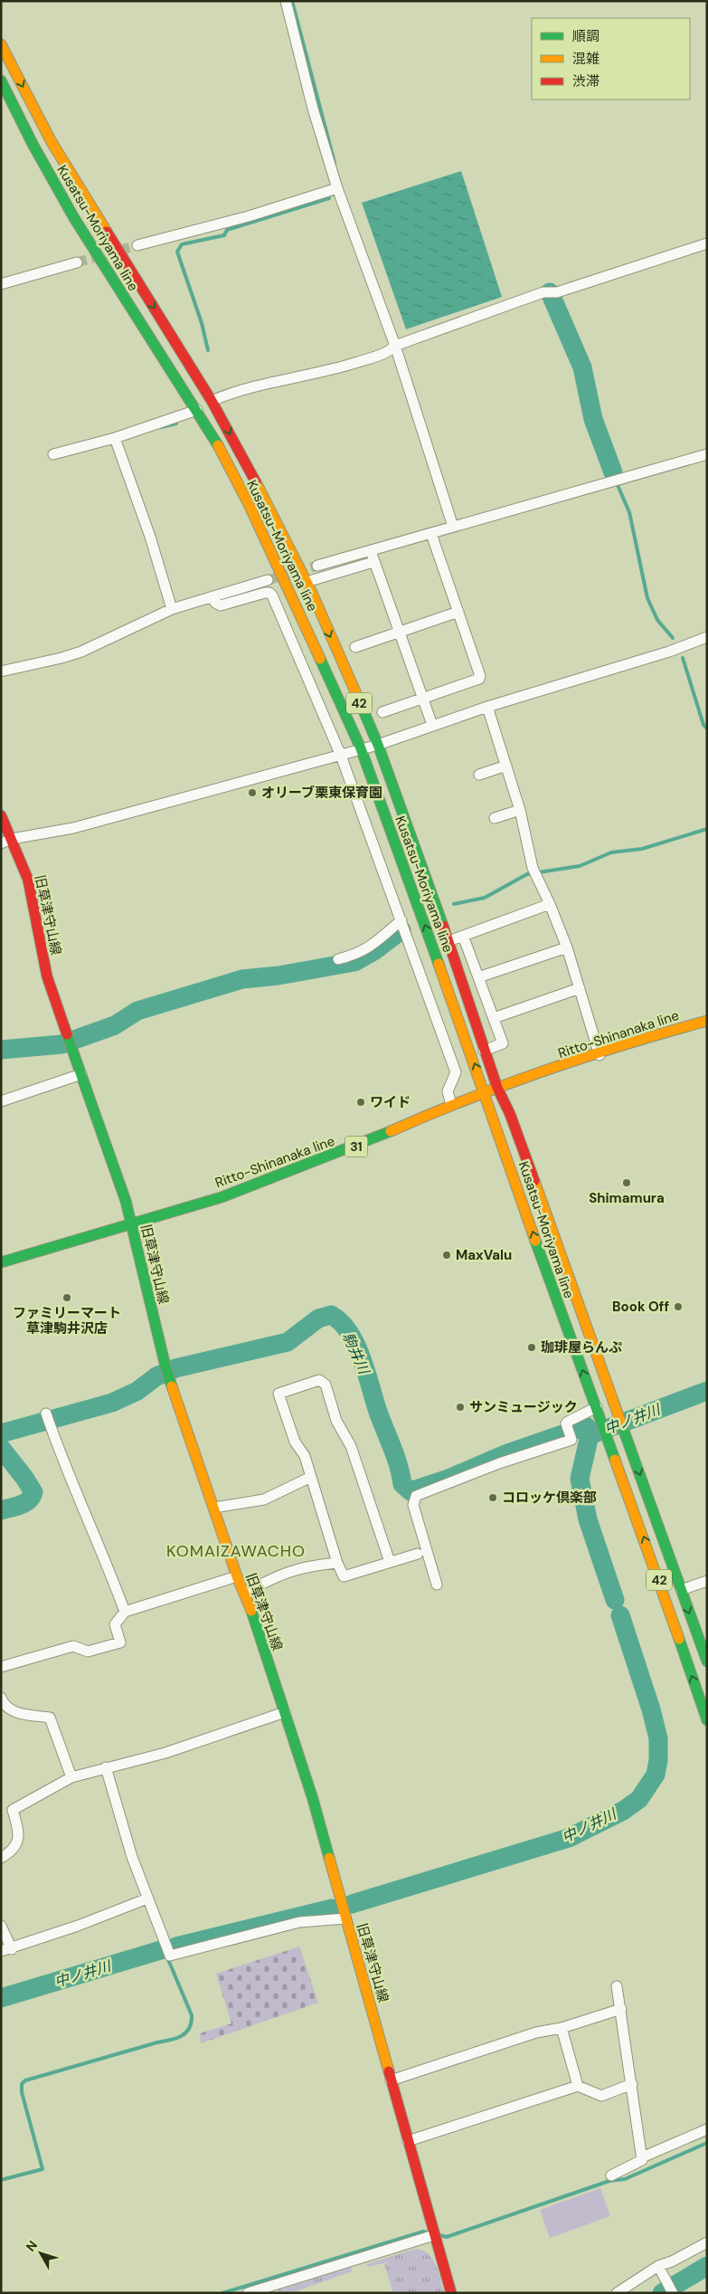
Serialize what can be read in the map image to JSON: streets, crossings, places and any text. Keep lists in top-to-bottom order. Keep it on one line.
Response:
{"streets":{"main road":["Kusatsu-Moriyama line","42","旧草津守山線","Ritto-Shinanaka line","31"]},"crossings":[["Kusatsu-Moriyama line","Ritto-Shinanaka line"],["旧草津守山線","Ritto-Shinanaka line"]],"districts":["KOMAIZAWACHO"],"water":["駒井川","中ノ井川"],"places":["オリーブ栗東保育園","ワイド","Shimamura","MaxValu","ファミリーマート 草津駒井沢店","Book Off","珈琲屋らんぷ","サンミュージック","コロッケ倶楽部"],"legend":["順調","混雑","渋滞"],"north":"top left"}
